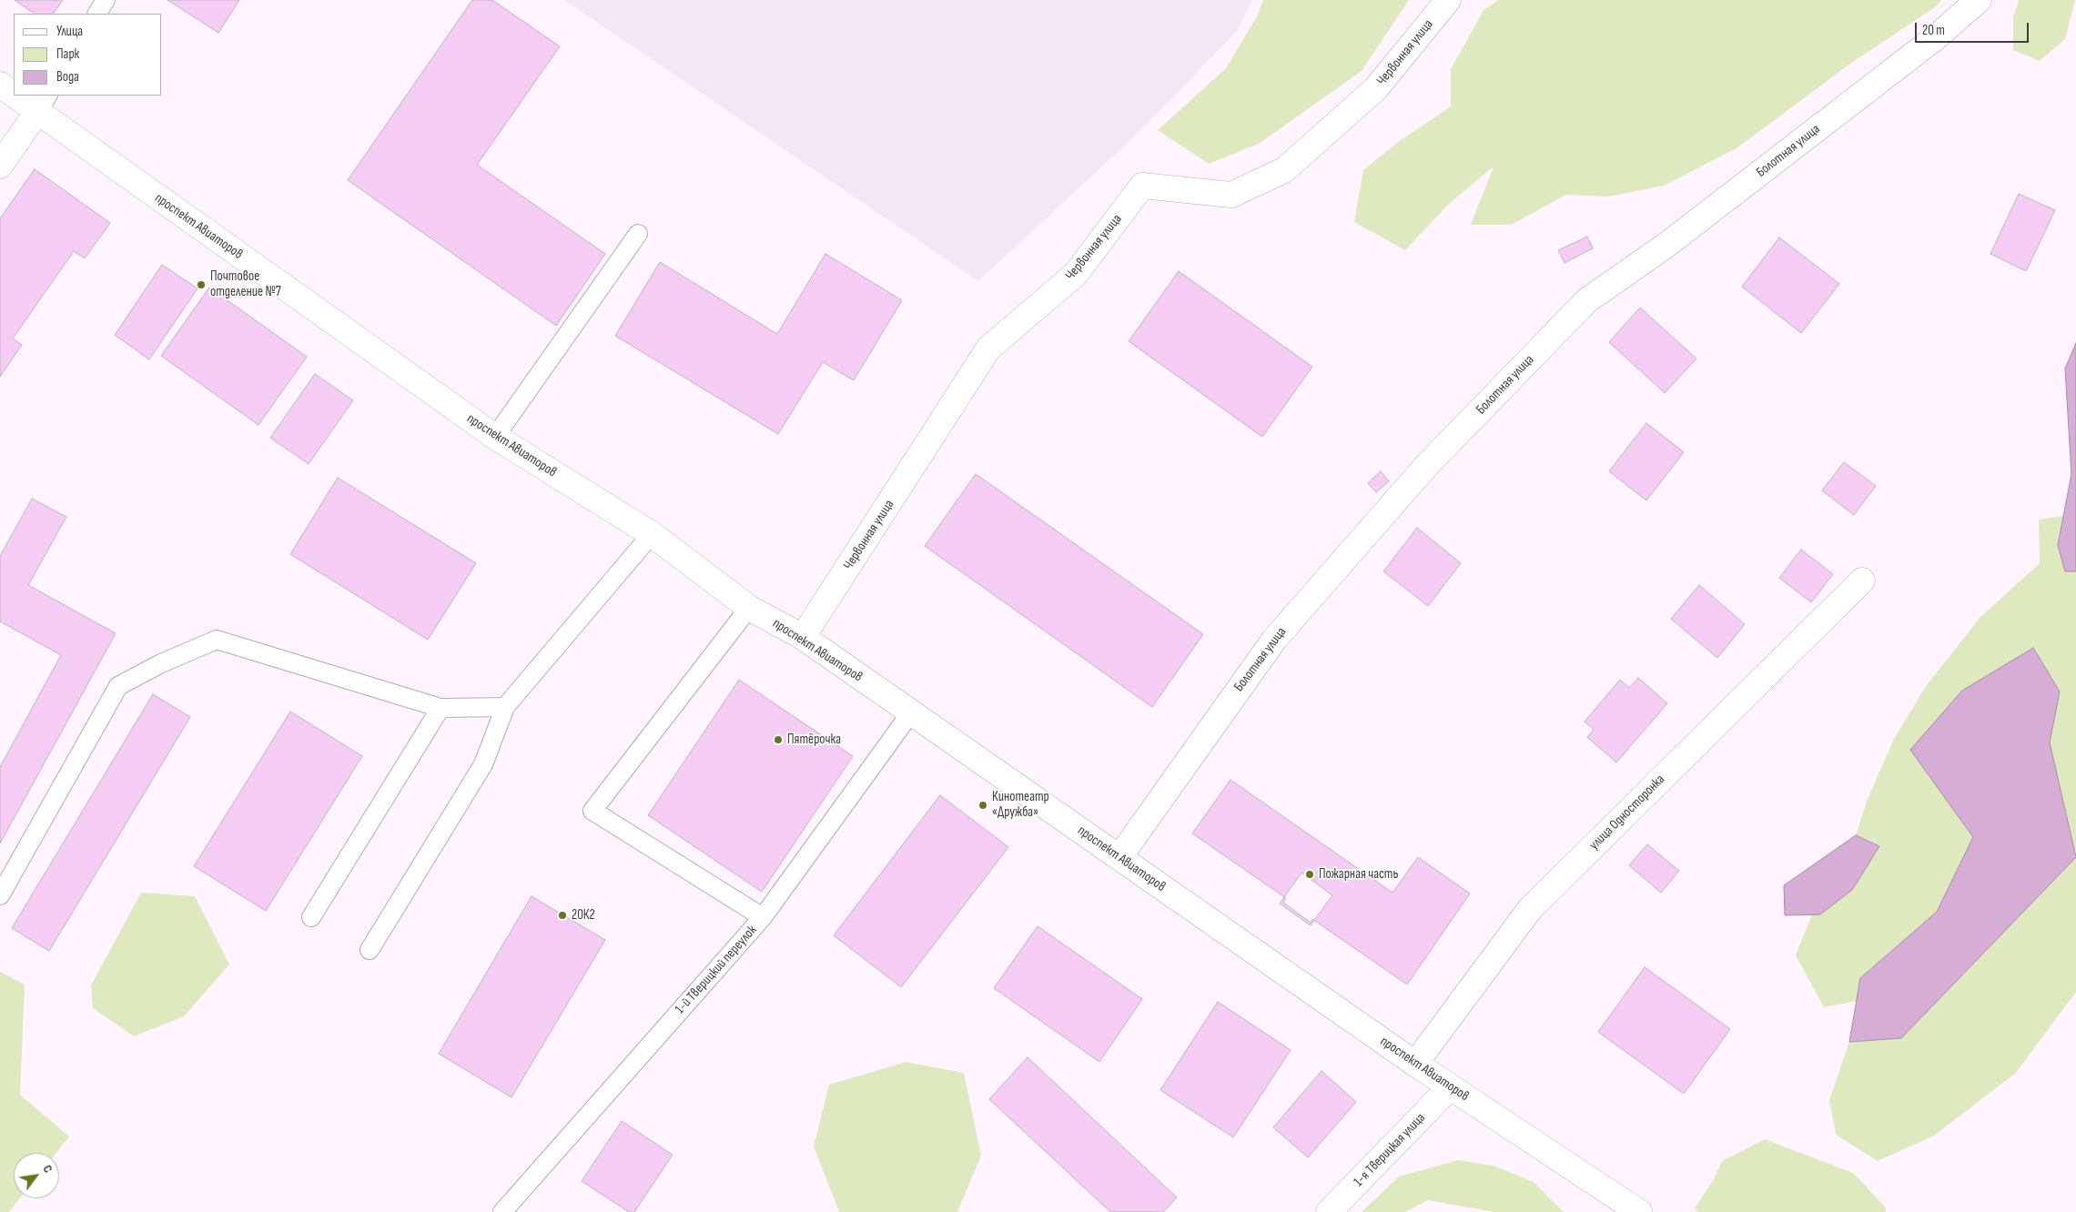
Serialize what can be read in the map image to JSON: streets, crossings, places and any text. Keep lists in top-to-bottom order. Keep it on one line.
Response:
{"streets":{"street":["Червонная улица","Болотная улица","проспект Авиаторов","улица Односторонка","1-я Тверицкая улица"],"lane":["1-й Тверицкий переулок"]},"crossings":[["Червонная улица","проспект Авиаторов"],["Болотная улица","проспект Авиаторов"],["проспект Авиаторов","улица Односторонка"],["проспект Авиаторов","1-й Тверицкий переулок"],["проспект Авиаторов","1-я Тверицкая улица"]],"places":["Почтовое отделение №7","Пятёрочка","Кинотеатр «Дружба»","Пожарная часть","20К2"],"legend":["Улица","Парк","Вода"],"scale_bar":"20 m","north":"top right"}
